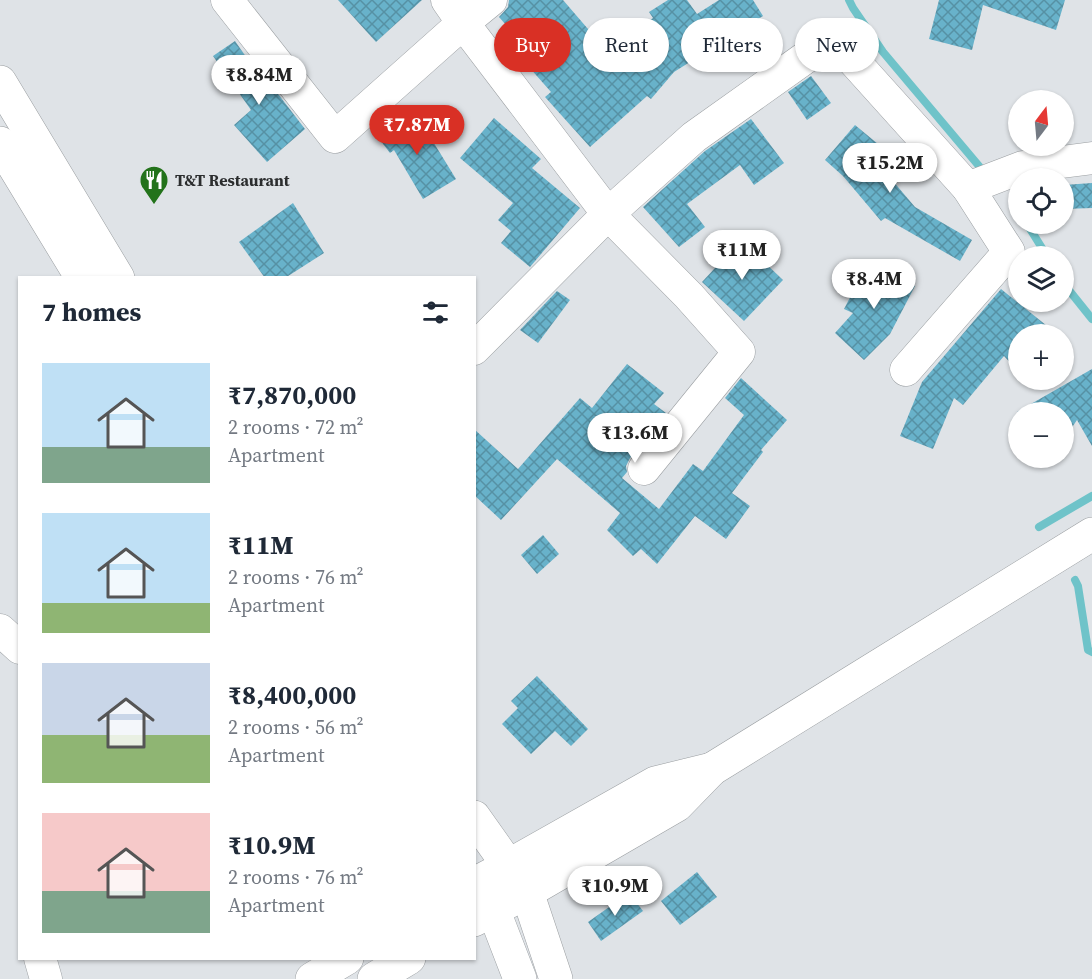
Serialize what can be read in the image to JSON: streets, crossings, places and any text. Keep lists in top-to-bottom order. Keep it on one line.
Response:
{"places":{"restaurant":["T&T Restaurant"]},"north":"top","page":{"chip":["Buy","Rent","Filters","New"],"price":["₹8.84M","₹7.87M","₹15.2M","₹11M","₹8.4M","₹13.6M","₹10.9M"],"map_buttons":["+","−"],"heading":"7 homes","list":[{"name":"₹7,870,000","note":"2 rooms · 72 m² · Apartment"},{"name":"₹11M","note":"2 rooms · 76 m² · Apartment"},{"name":"₹8,400,000","note":"2 rooms · 56 m² · Apartment"},{"name":"₹10.9M","note":"2 rooms · 76 m² · Apartment"}]}}
